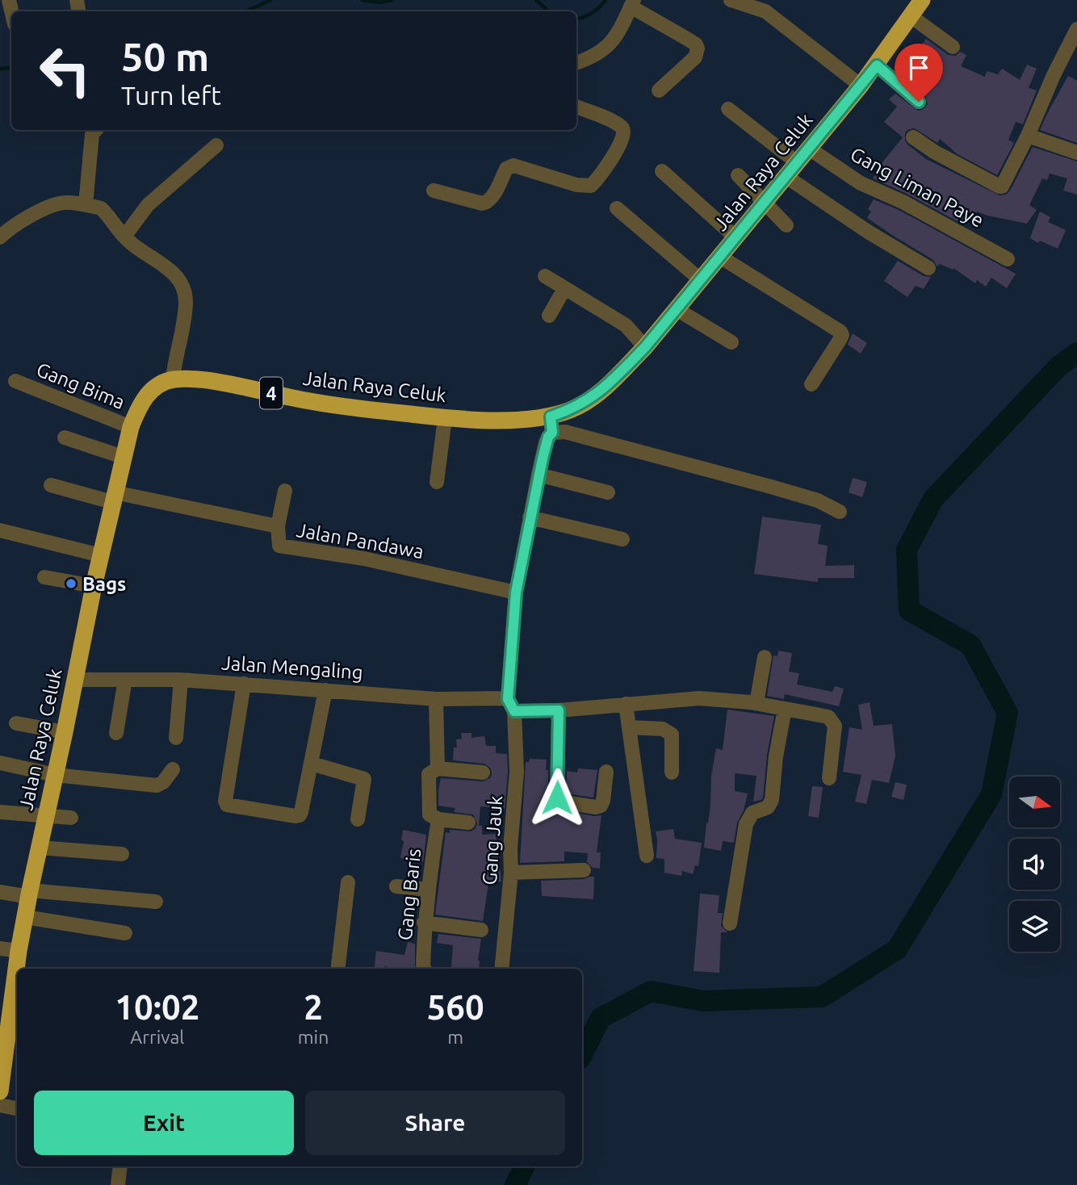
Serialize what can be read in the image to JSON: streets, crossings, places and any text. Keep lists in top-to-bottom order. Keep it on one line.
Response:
{"streets":{"highway":["Jalan Raya Celuk","4"],"street":["Gang Liman Paye","Gang Bima","Jalan Pandawa","Jalan Mengaling","Gang Jauk","Gang Baris"]},"crossings":[["Jalan Raya Celuk","Gang Liman Paye"],["Jalan Raya Celuk","Gang Bima"],["Jalan Raya Celuk","Jalan Pandawa"],["Jalan Raya Celuk","Jalan Mengaling"],["Jalan Raya Celuk","Gang Jauk"],["Jalan Pandawa","Gang Jauk"],["Jalan Mengaling","Gang Jauk"]],"places":["Bags"],"north":"right","page":{"turn":["50 m","Turn left"],"eta":["10:02","Arrival","2","min","560","m"],"buttons":["Exit","Share"]}}
